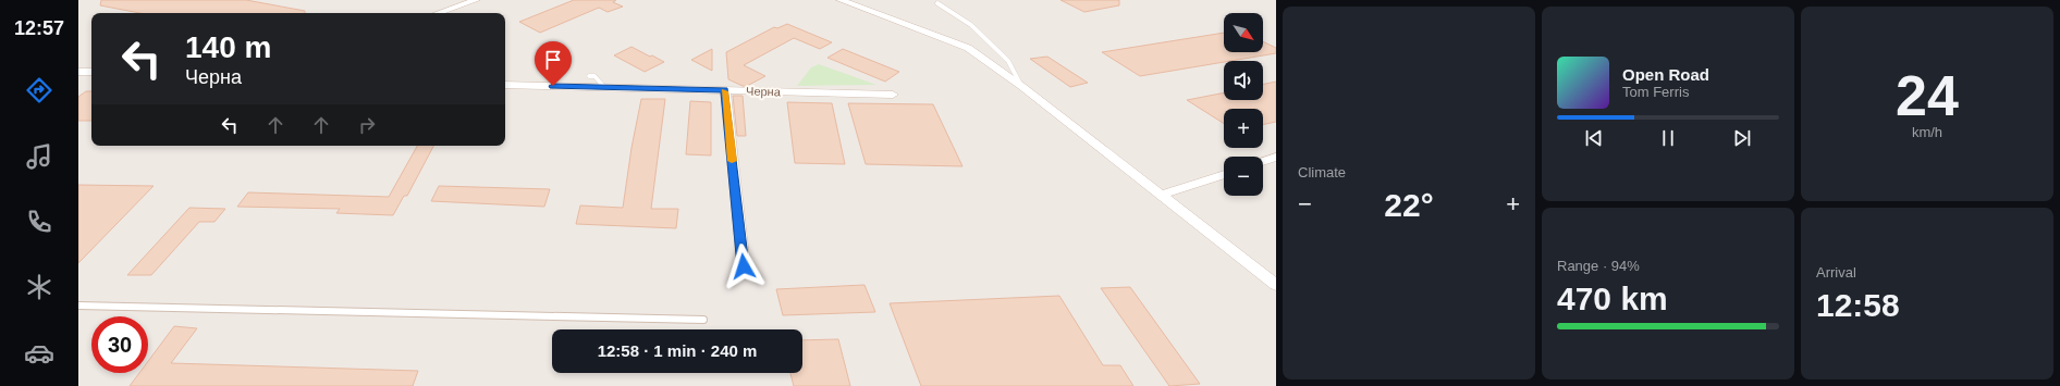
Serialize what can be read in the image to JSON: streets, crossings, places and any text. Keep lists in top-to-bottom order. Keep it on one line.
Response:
{"streets":{"street":["Черна"]},"north":"bottom right","page":{"tabs":"12:57","tile":["Climate",["24","km/h"],["Range · 94%","470 km"],["Arrival","12:58"]],"map_buttons":["+","−"],"turn":["140 m","Черна"],"song":["Open Road","Tom Ferris"],"heat":["−","22°","+"],"limit":"30","trip":"12:58 · 1 min · 240 m"}}
